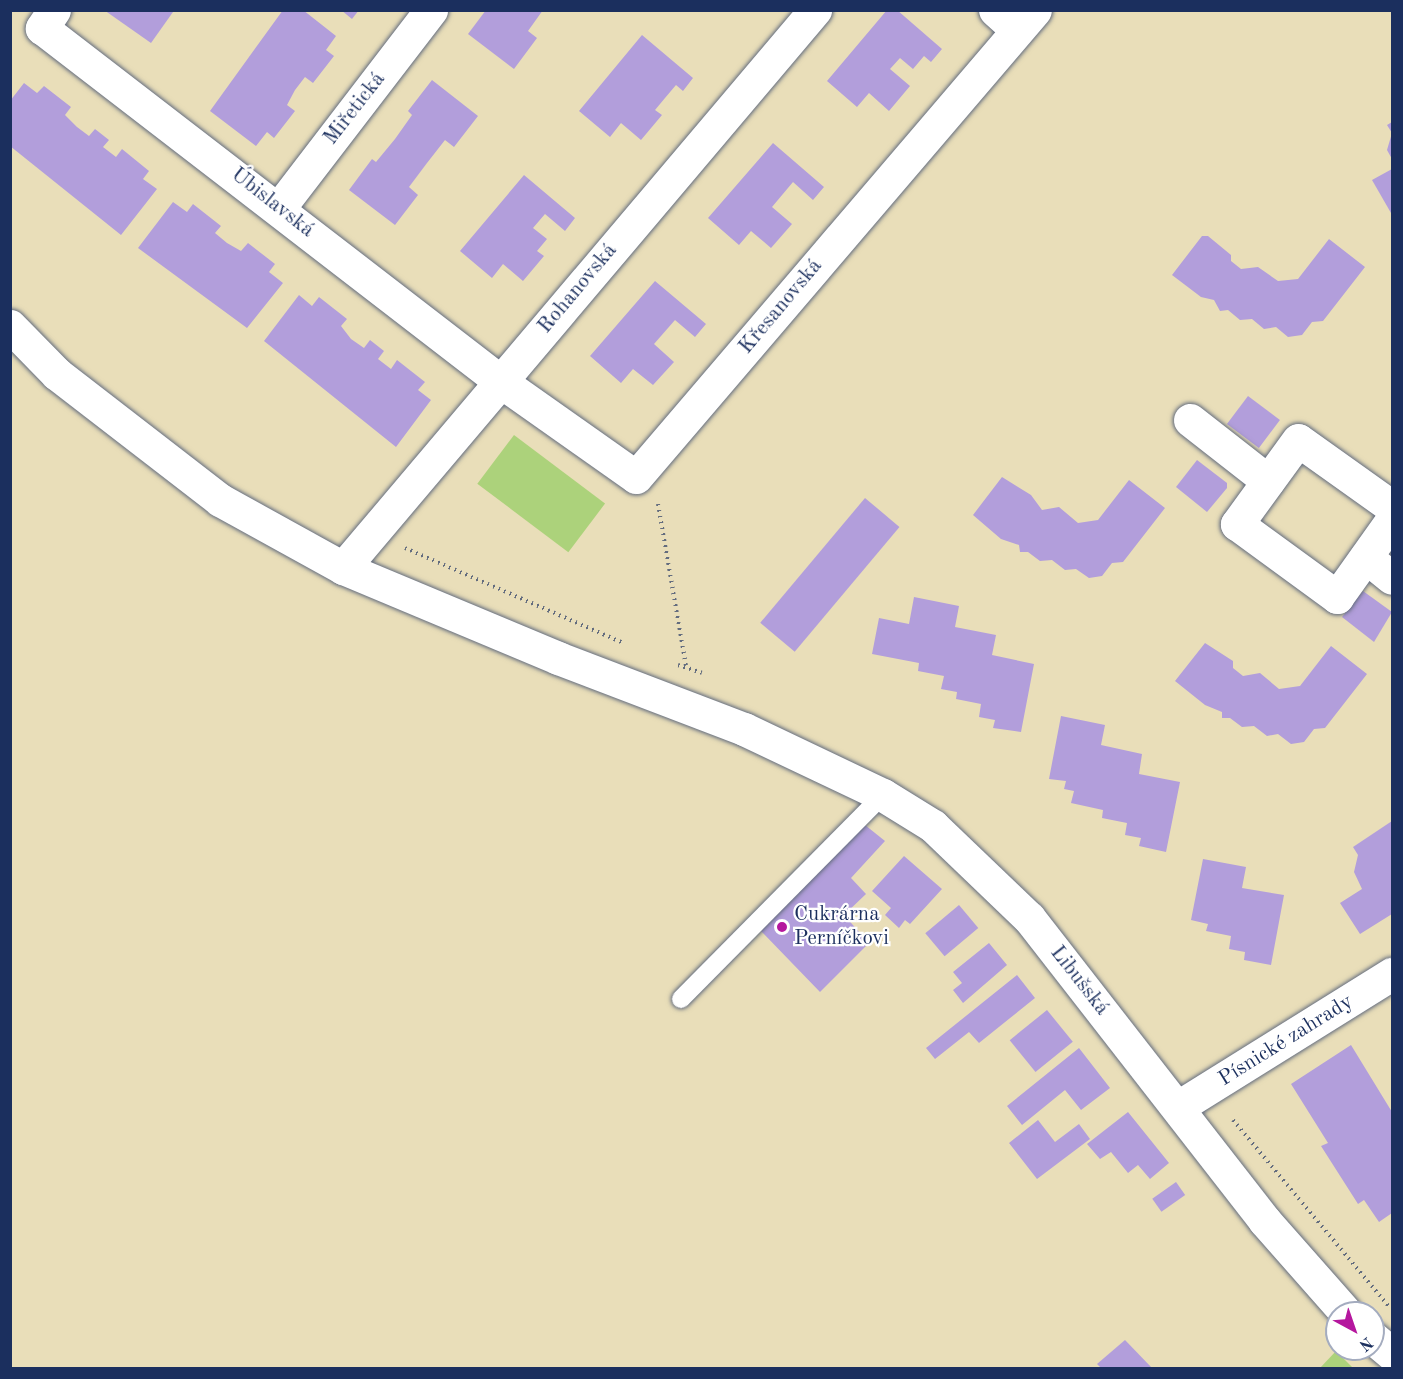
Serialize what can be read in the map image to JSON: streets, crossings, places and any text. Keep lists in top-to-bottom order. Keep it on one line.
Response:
{"streets":{"street":["Miřetická","Úbislavská","Rohanovská","Křesanovská","Libušská","Písnické zahrady"]},"crossings":[["Miřetická","Úbislavská"],["Úbislavská","Rohanovská"],["Úbislavská","Křesanovská"],["Rohanovská","Křesanovská"],["Rohanovská","Libušská"],["Libušská","Písnické zahrady"]],"places":["Cukrárna Perníčkovi"],"north":"bottom right"}
